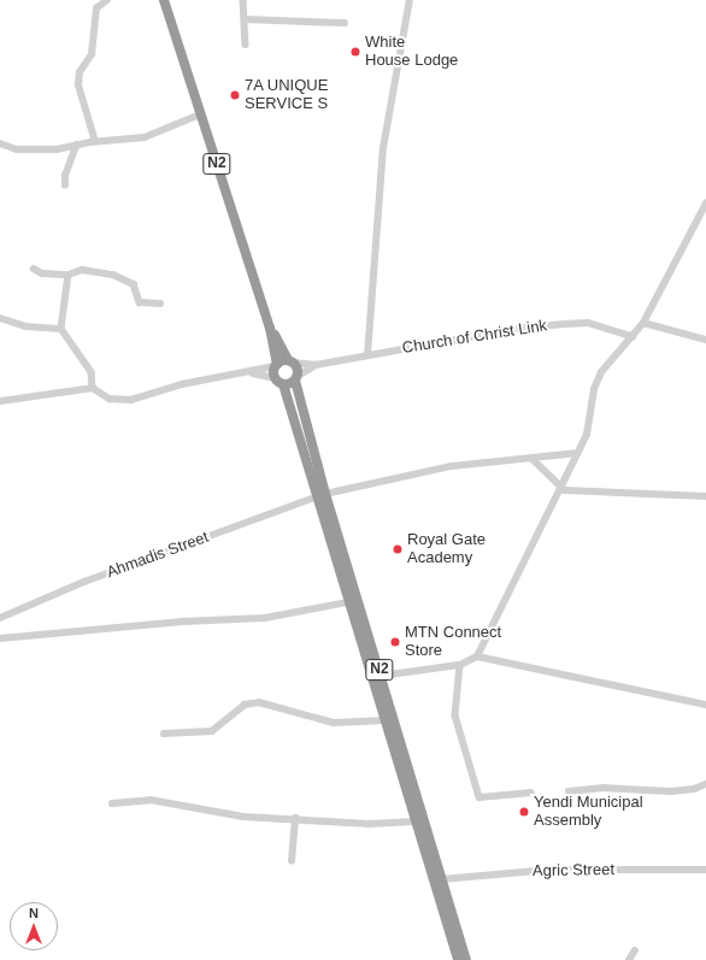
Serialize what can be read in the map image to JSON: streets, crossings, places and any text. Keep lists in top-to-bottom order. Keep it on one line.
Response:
{"streets":{"highway":["N2"],"street":["Church of Christ Link","Ahmadis Street","Agric Street"]},"crossings":[["N2","Church of Christ Link"],["N2","Ahmadis Street"],["N2","Agric Street"]],"places":["White House Lodge","7A UNIQUE SERVICE S","Royal Gate Academy","MTN Connect Store","Yendi Municipal Assembly"],"north":"top"}
